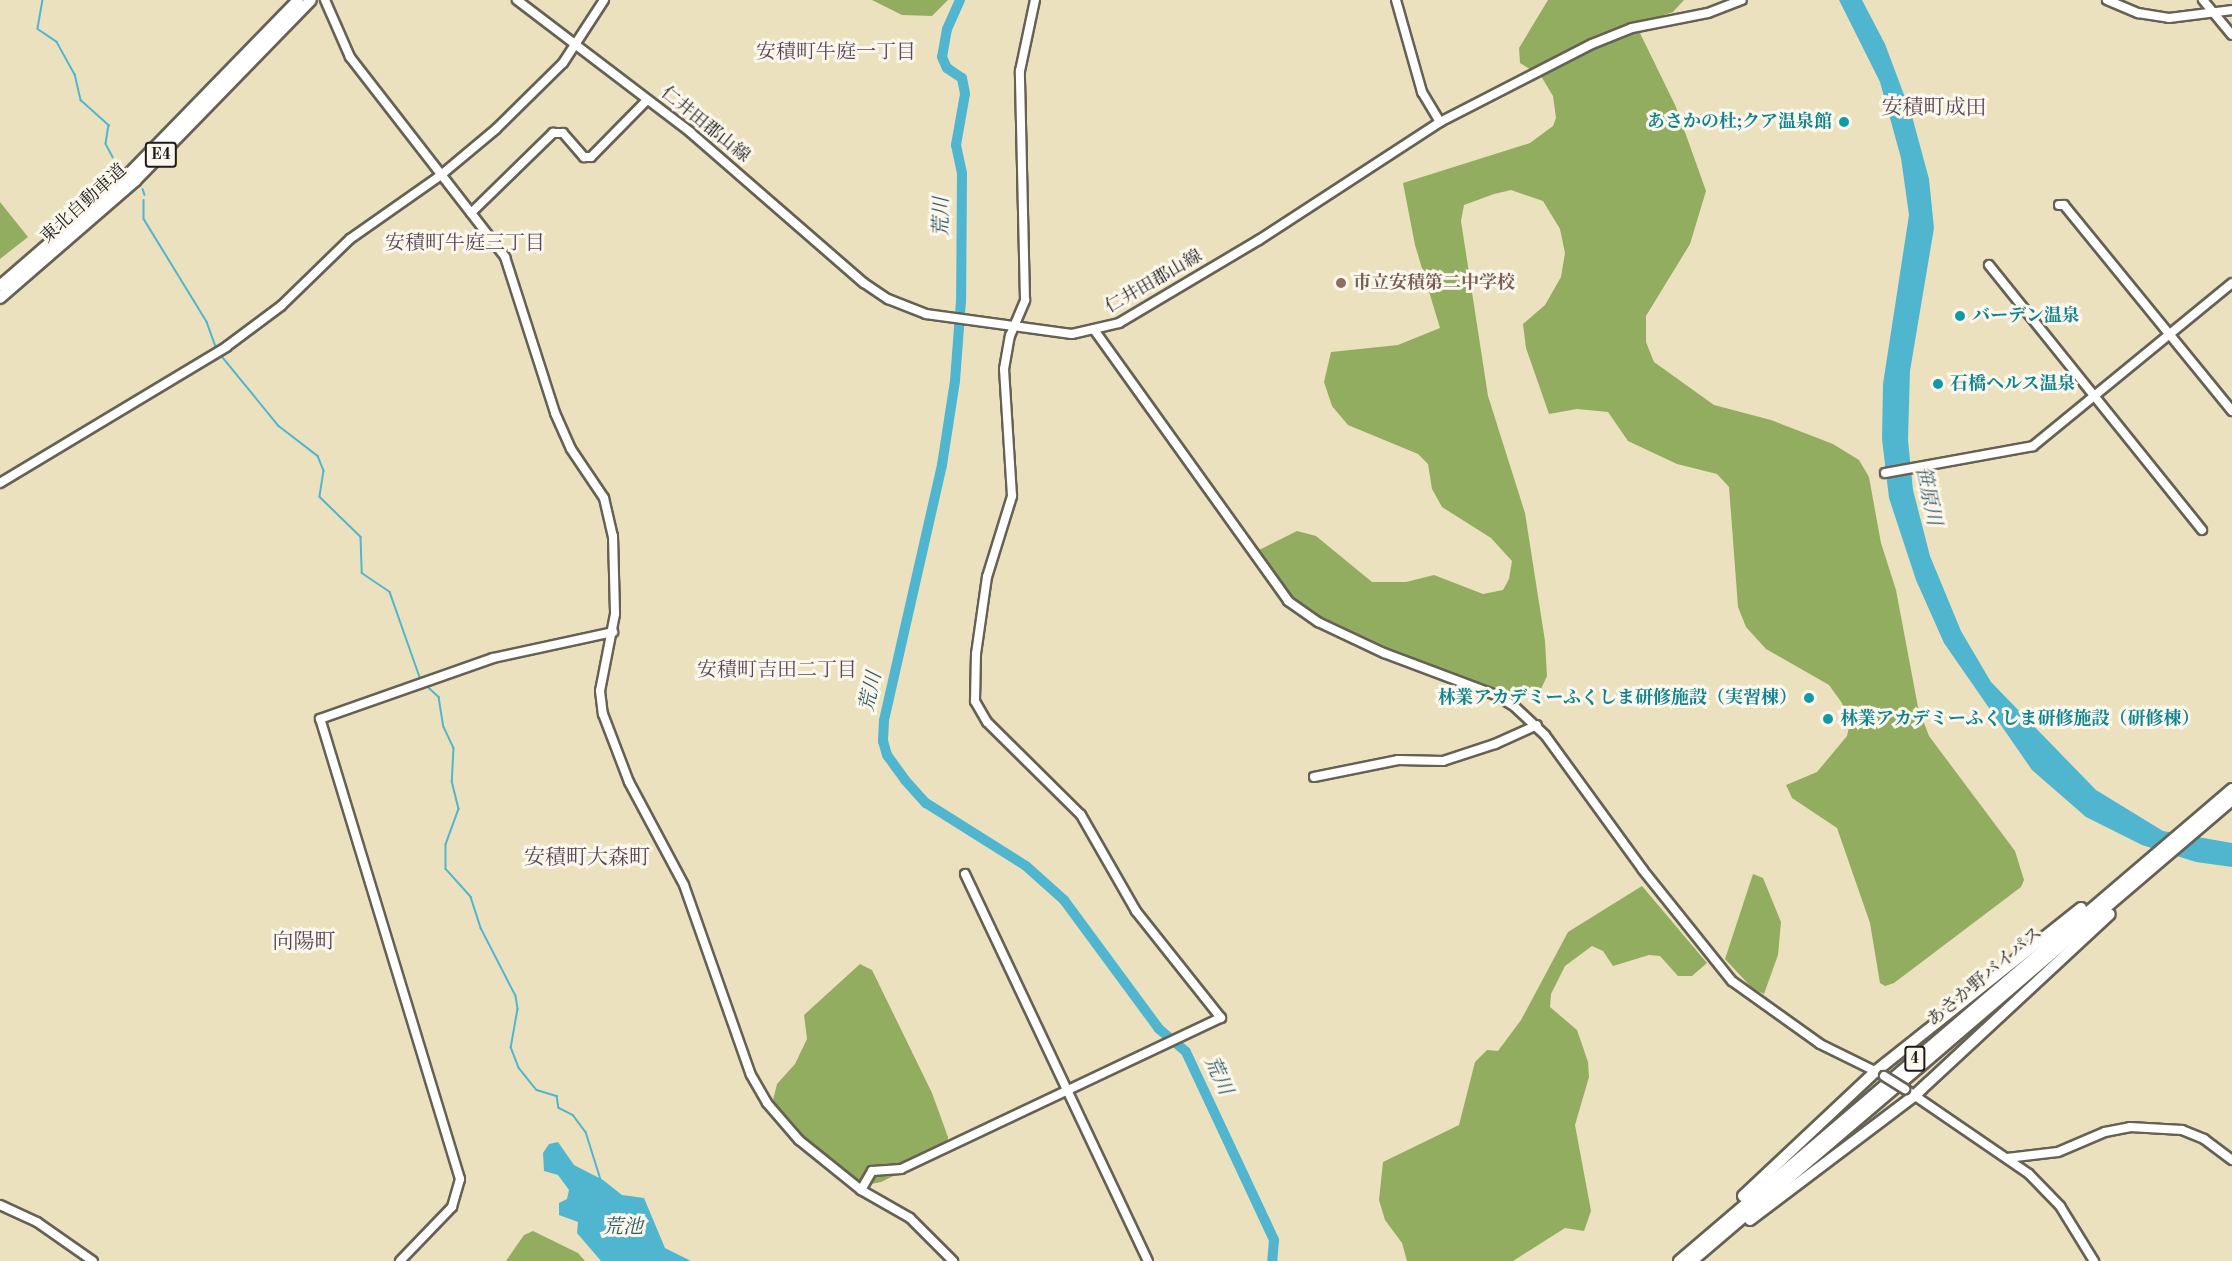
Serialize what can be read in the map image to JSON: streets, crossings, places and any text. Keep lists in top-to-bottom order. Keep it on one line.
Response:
{"streets":{"highway":["E4","東北自動車道","あさか野バイパス","4"],"street":["仁井田郡山線"]},"districts":["安積町牛庭一丁目","安積町成田","安積町牛庭三丁目","安積町吉田二丁目","安積町大森町","向陽町"],"water":["荒川","笹原川","荒池"],"places":["あさかの杜;クア温泉館","市立安積第二中学校","バーデン温泉","石橋ヘルス温泉","林業アカデミーふくしま研修施設（実習棟）","林業アカデミーふくしま研修施設（研修棟）"]}
